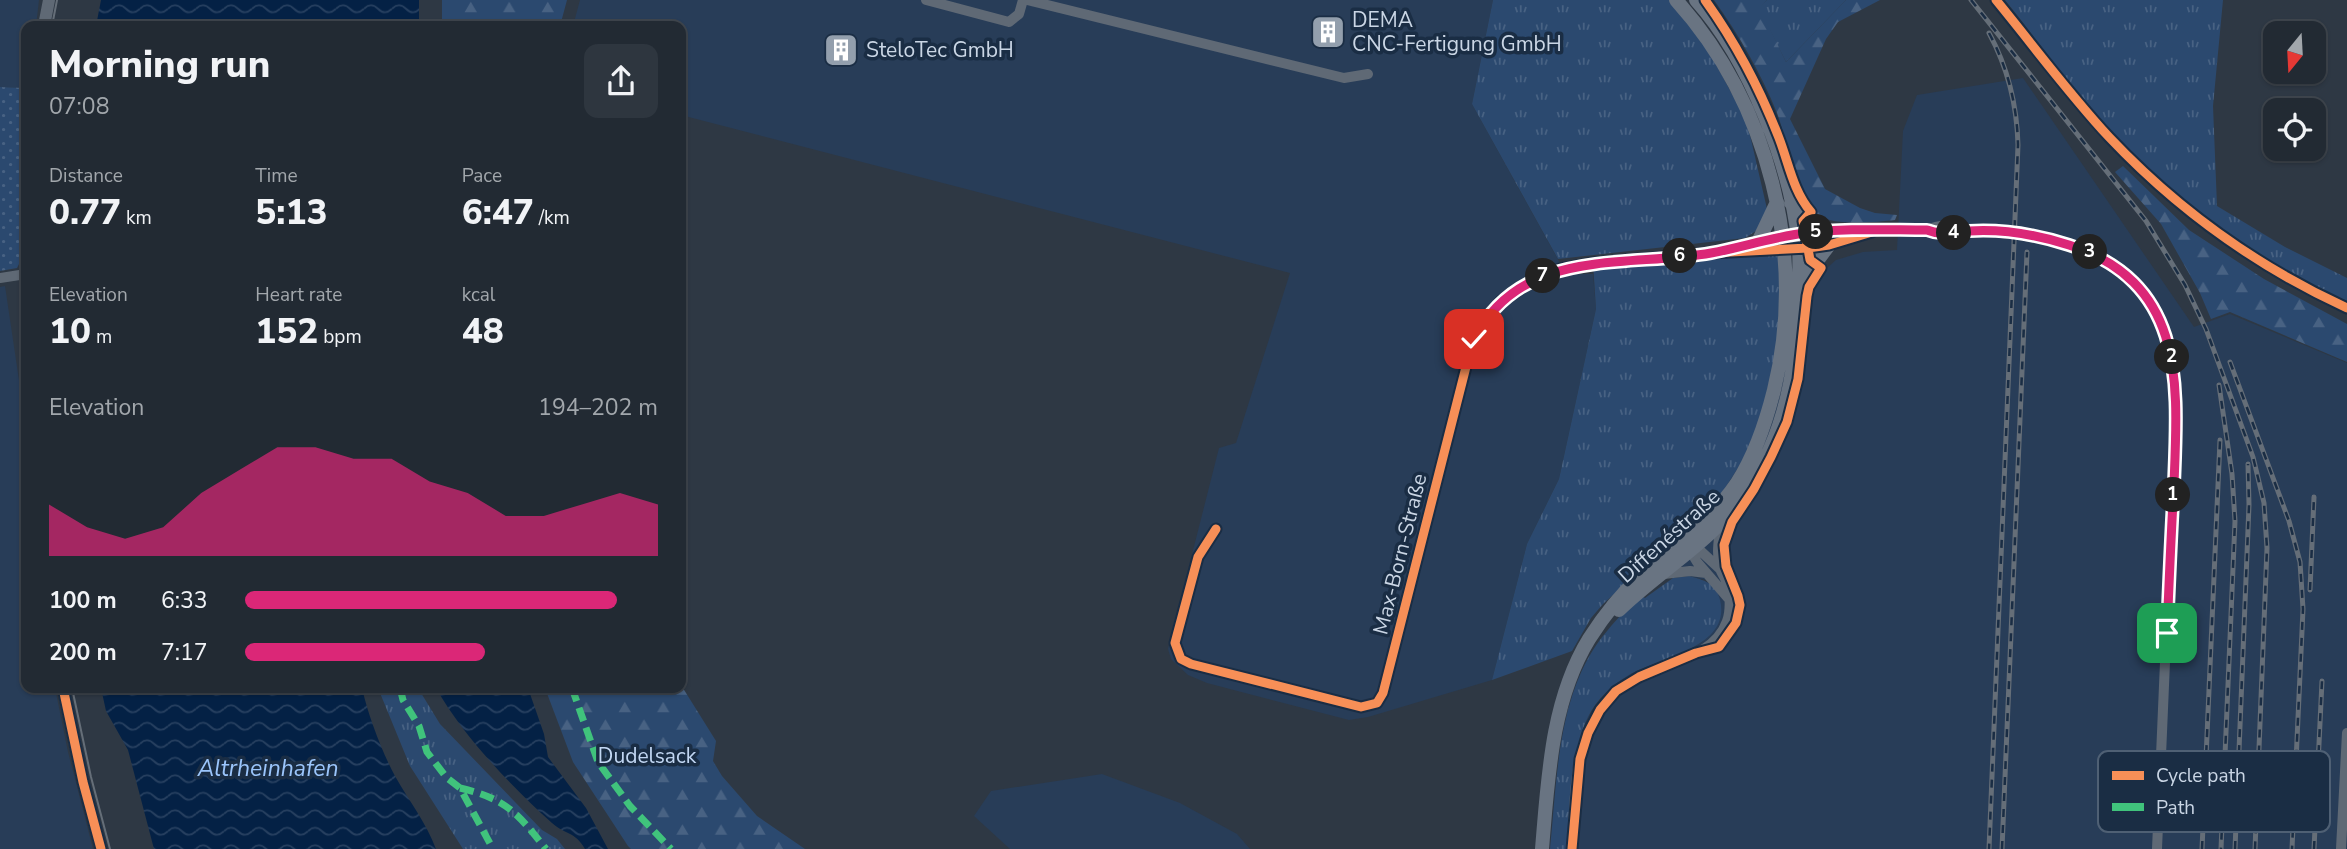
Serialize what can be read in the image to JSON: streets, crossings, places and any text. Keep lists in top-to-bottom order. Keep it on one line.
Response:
{"streets":{"main road":["Diffenéstraße"],"street":["Max-Born-Straße"]},"crossings":[["Diffenéstraße","Max-Born-Straße"]],"water":["Altrheinhafen"],"parks":["Dudelsack"],"places":{"building":["DEMA CNC-Fertigung GmbH","SteloTec GmbH"]},"legend":["Cycle path","Path"],"north":"bottom","page":{"heading":["Morning run","07:08"],"stats":[["Distance","0.77 km"],["Time","5:13"],["Pace","6:47 /km"],["Elevation","10 m"],["Heart rate","152 bpm"],["kcal","48"]],"pins":["5","4","3","6","7","2","1"],"chart":["Elevation","194–202 m"],"list":[{"name":"100 m","note":"6:33"},{"name":"200 m","note":"7:17"}]}}
